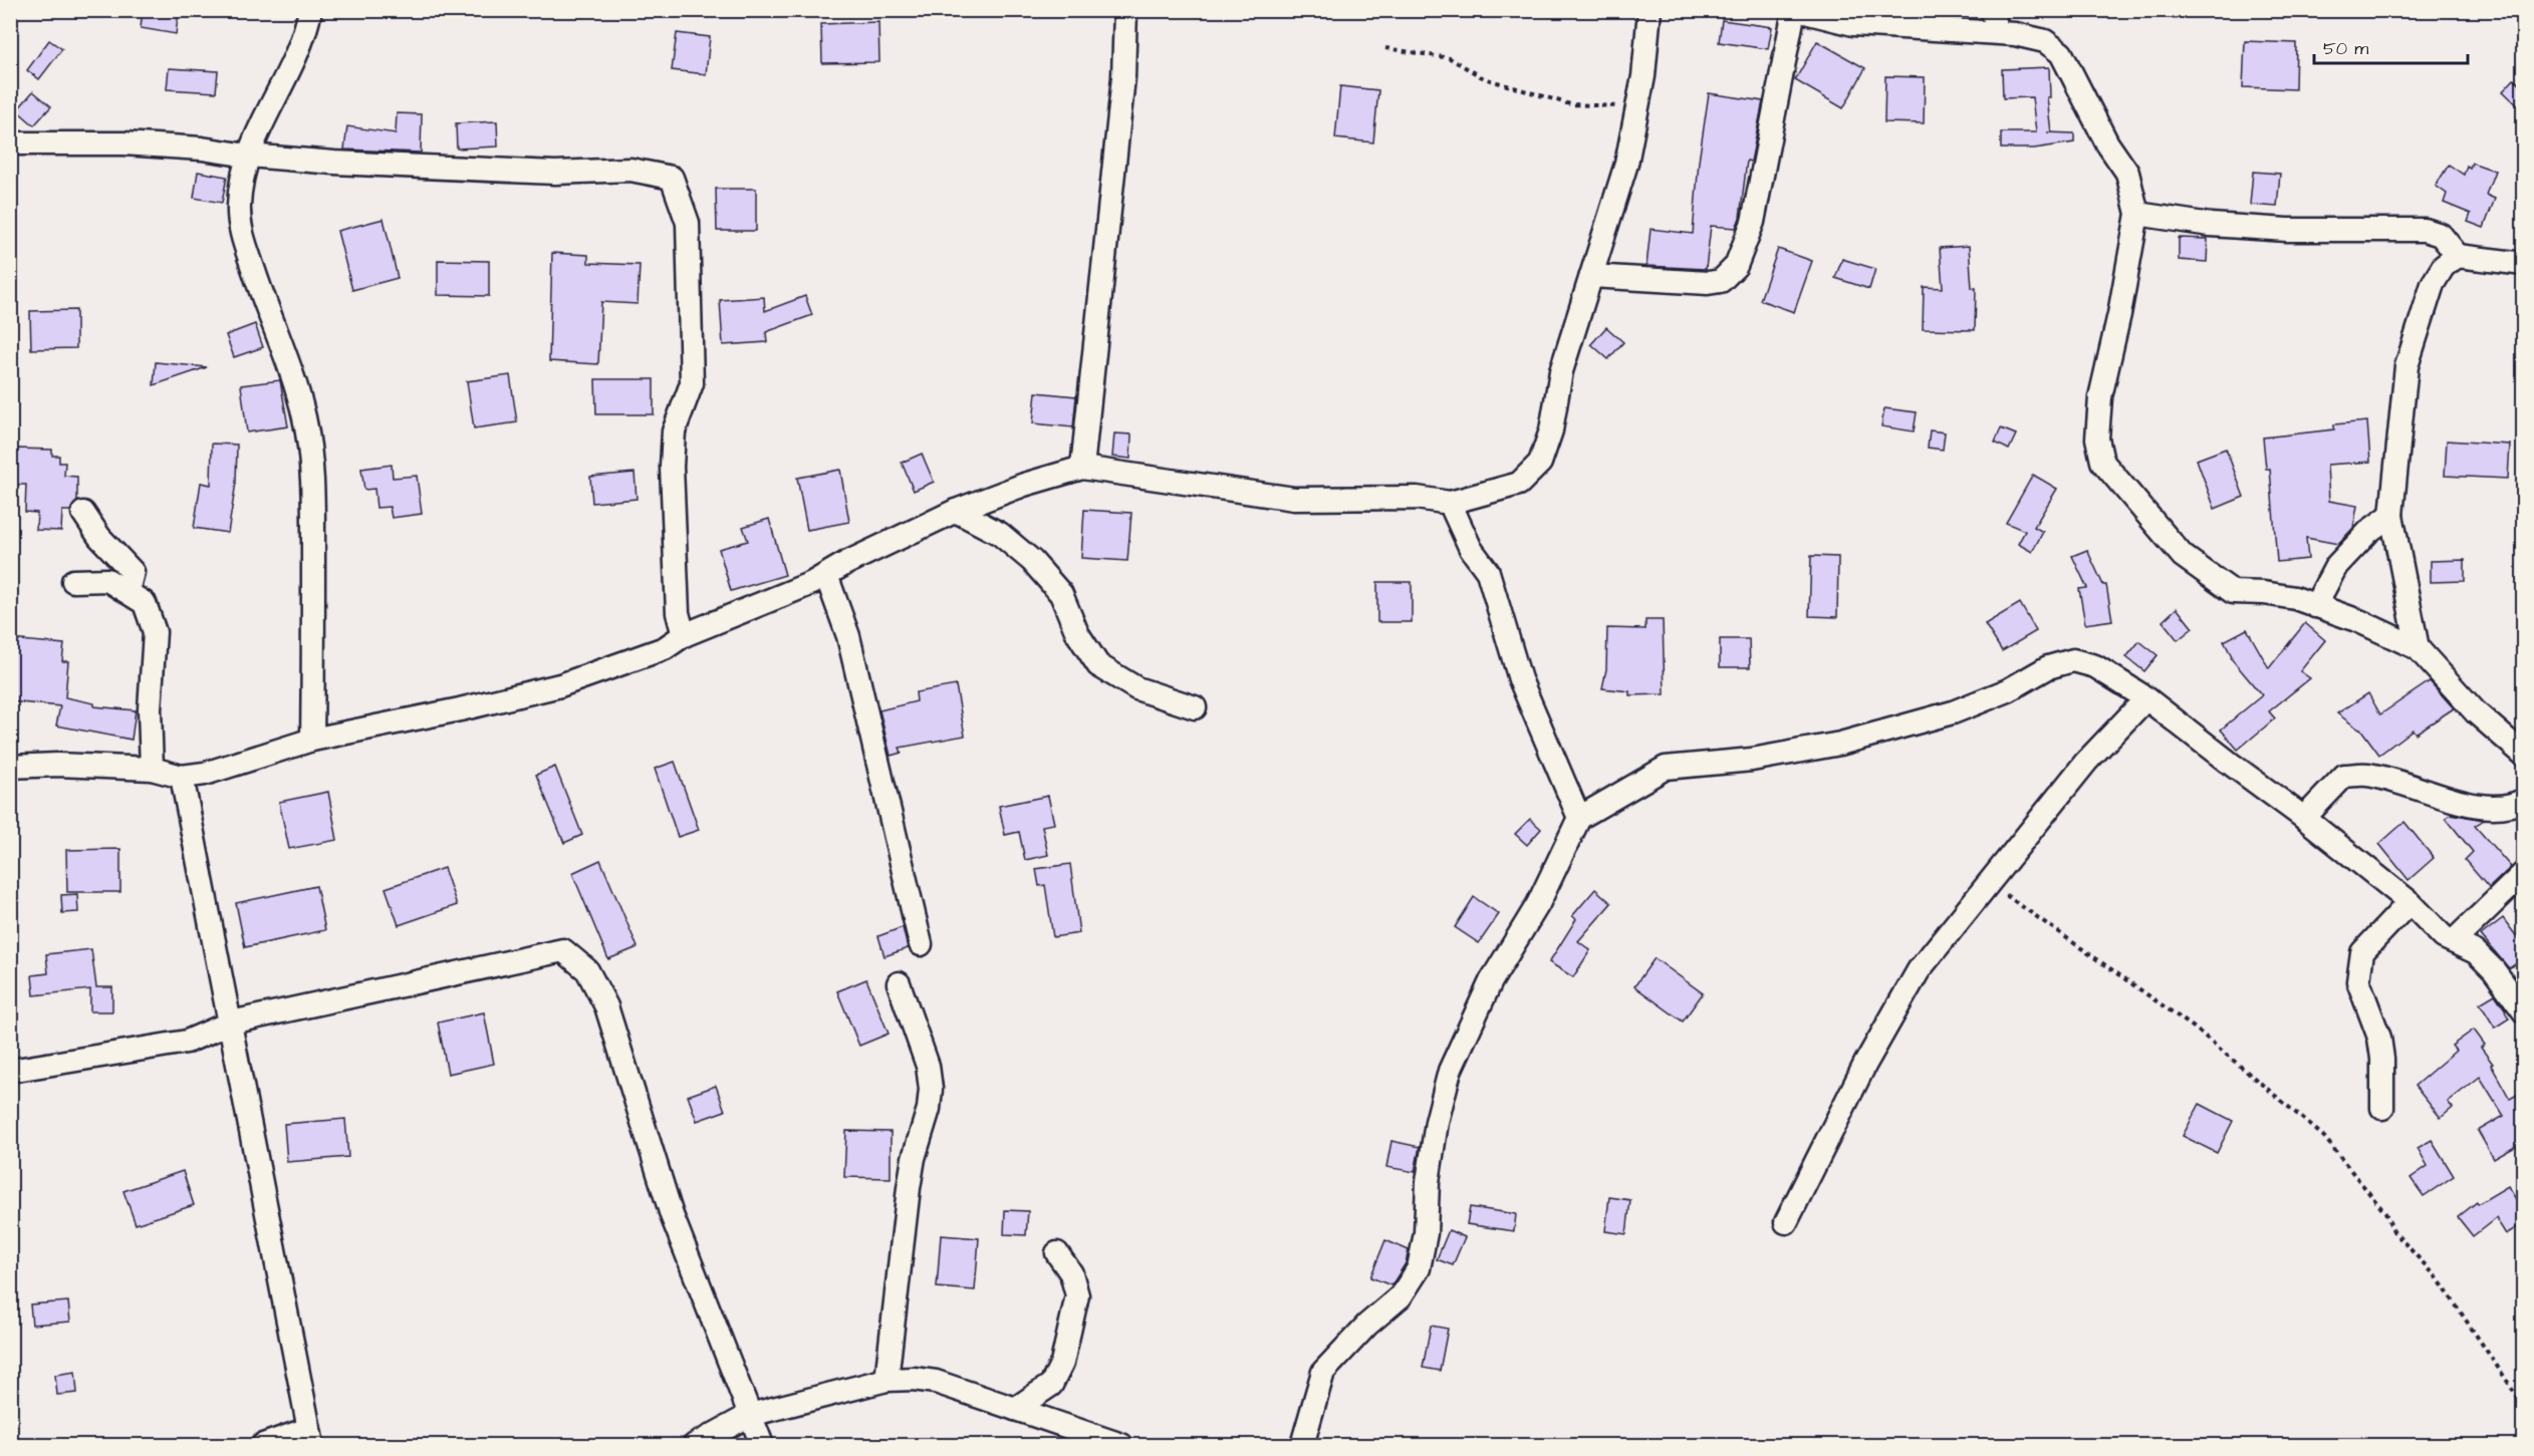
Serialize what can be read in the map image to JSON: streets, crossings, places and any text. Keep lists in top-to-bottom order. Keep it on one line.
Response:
{"scale_bar":"50 m"}
